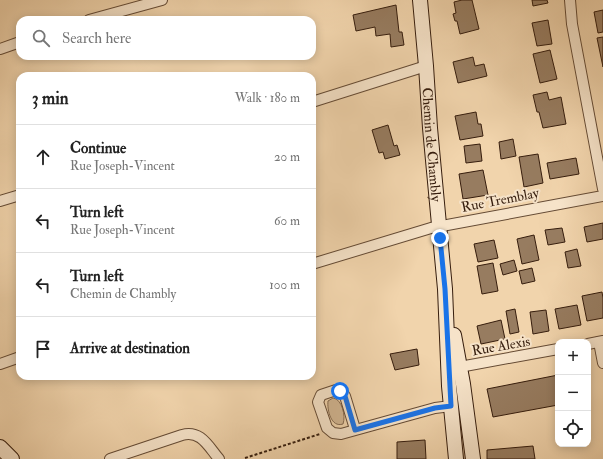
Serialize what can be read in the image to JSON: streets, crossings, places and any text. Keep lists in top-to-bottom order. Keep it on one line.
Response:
{"streets":{"street":["Chemin de Chambly","Rue Tremblay","Rue Alexis"]},"crossings":[["Chemin de Chambly","Rue Tremblay"],["Chemin de Chambly","Rue Alexis"]],"page":{"search":"Search here","heading":["3 min","Walk · 180 m"],"list":[["Continue","Rue Joseph-Vincent","20 m"],["Turn left","Rue Joseph-Vincent","60 m"],["Turn left","Chemin de Chambly","100 m"],"Arrive at destination"],"map_buttons":["+","−"]}}
